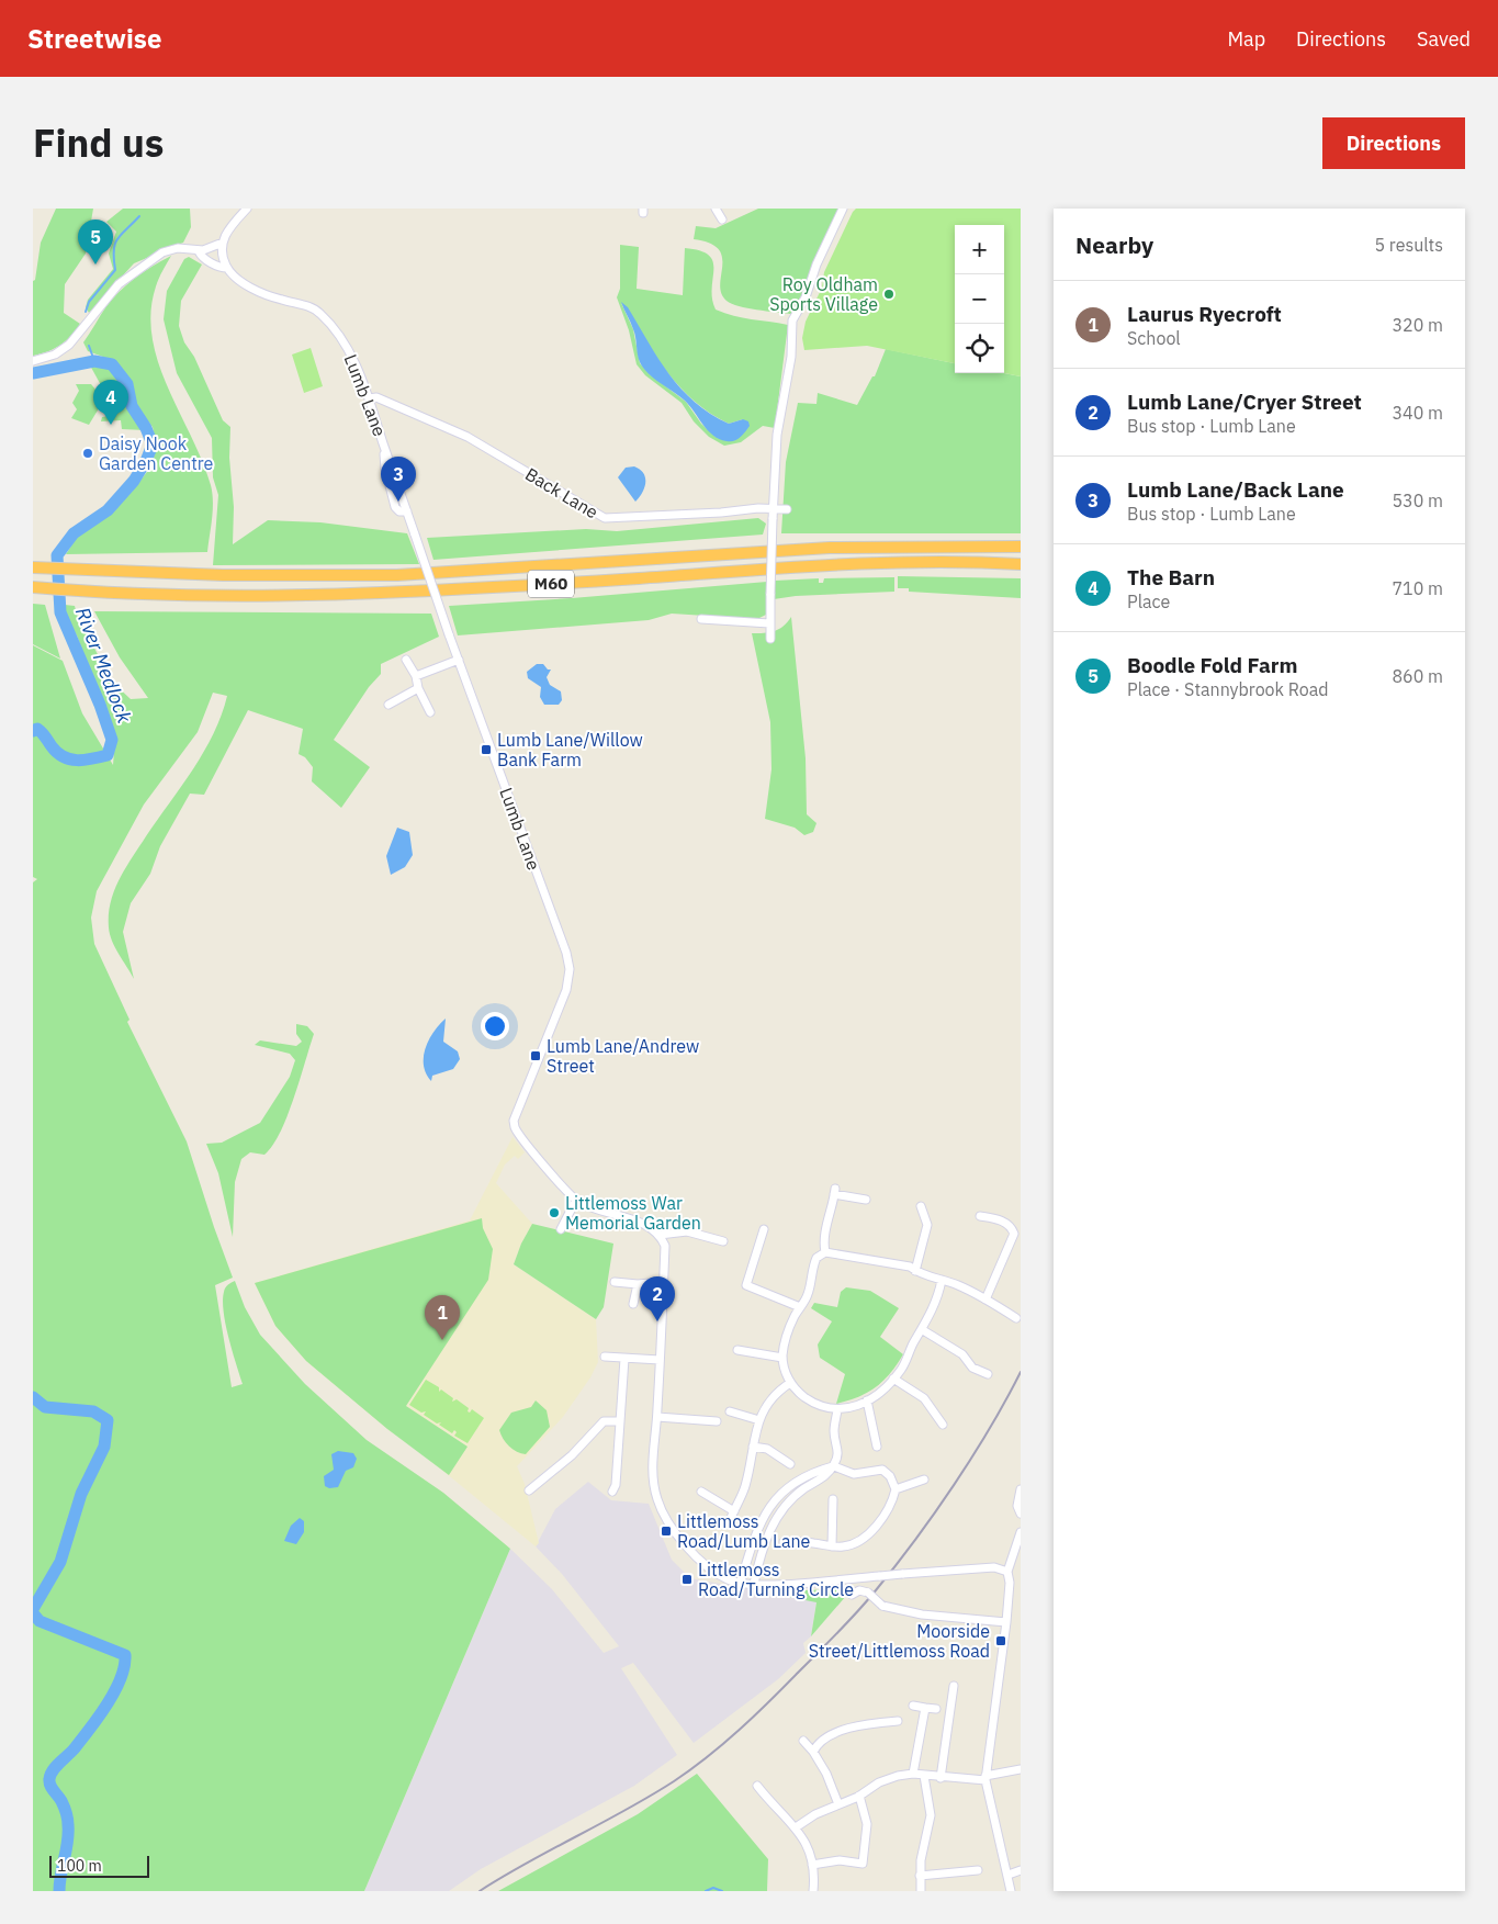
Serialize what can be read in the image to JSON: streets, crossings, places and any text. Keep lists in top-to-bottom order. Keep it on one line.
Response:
{"streets":{"highway":["M60"],"street":["Lumb Lane","Back Lane"]},"crossings":[["Lumb Lane","Back Lane"]],"water":["River Medlock"],"places":{"other":["Roy Oldham Sports Village","Daisy Nook Garden Centre","Littlemoss War Memorial Garden"],"transit":["Lumb Lane/Willow Bank Farm","Lumb Lane/Andrew Street","Littlemoss Road/Lumb Lane","Littlemoss Road/Turning Circle","Moorside Street/Littlemoss Road"]},"scale_bar":"100 m","page":{"header":"Streetwise","nav":["Map","Directions","Saved"],"title":"Find us","buttons":"Directions","heading":["Nearby","5 results"],"pins":["5","4","3","2","1"],"map_buttons":["+","−"],"list":[{"mark":"1","name":"Laurus Ryecroft","note":"School","value":"320 m"},{"mark":"2","name":"Lumb Lane/Cryer Street","note":"Bus stop · Lumb Lane","value":"340 m"},{"mark":"3","name":"Lumb Lane/Back Lane","note":"Bus stop · Lumb Lane","value":"530 m"},{"mark":"4","name":"The Barn","note":"Place","value":"710 m"},{"mark":"5","name":"Boodle Fold Farm","note":"Place · Stannybrook Road","value":"860 m"}],"scale":"100 m"}}
